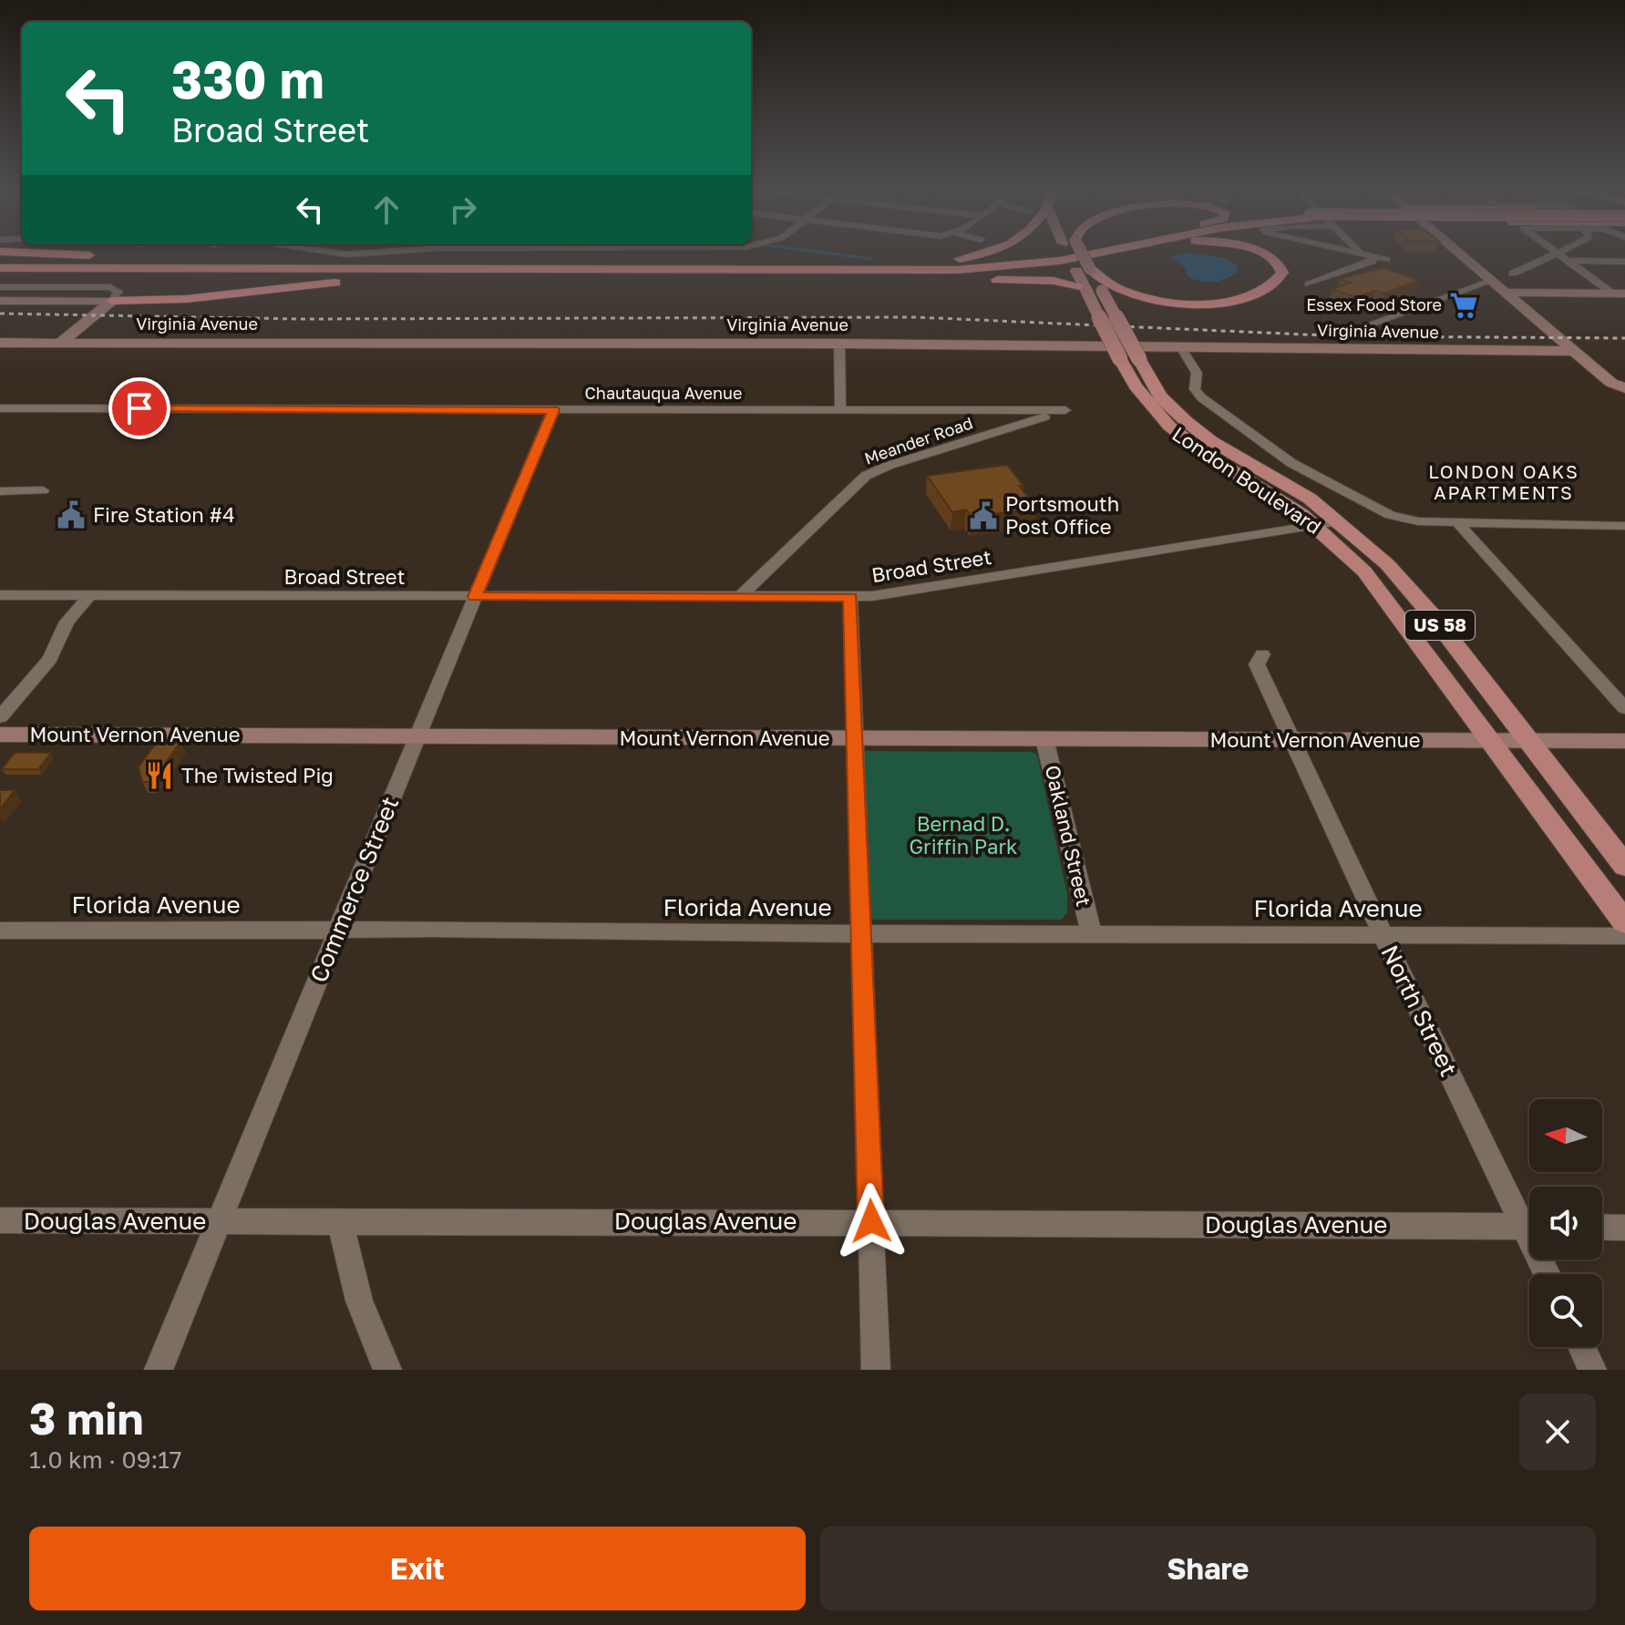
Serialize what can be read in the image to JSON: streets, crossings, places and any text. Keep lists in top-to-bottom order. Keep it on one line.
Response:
{"streets":{"main road":["London Boulevard","US 58"],"street":["Virginia Avenue","Chautauqua Avenue","Meander Road","Broad Street","Mount Vernon Avenue","Oakland Street","Commerce Street","Florida Avenue","North Street","Douglas Avenue"]},"crossings":[["Chautauqua Avenue","Meander Road"],["Chautauqua Avenue","Commerce Street"],["Meander Road","Broad Street"],["London Boulevard","Broad Street"],["London Boulevard","Mount Vernon Avenue"],["Broad Street","Commerce Street"],["Mount Vernon Avenue","Oakland Street"],["Mount Vernon Avenue","Commerce Street"],["Mount Vernon Avenue","North Street"],["Oakland Street","Florida Avenue"],["Commerce Street","Florida Avenue"],["Commerce Street","Douglas Avenue"],["Florida Avenue","North Street"]],"districts":["LONDON OAKS APARTMENTS"],"parks":["Bernad D. Griffin Park"],"places":{"supermarket":["Essex Food Store"],"public building":["Fire Station #4","Portsmouth Post Office"],"restaurant":["The Twisted Pig"]},"north":"left","page":{"turn":["330 m","Broad Street"],"heading":["3 min","1.0 km · 09:17"],"buttons":["Exit","Share"]}}
